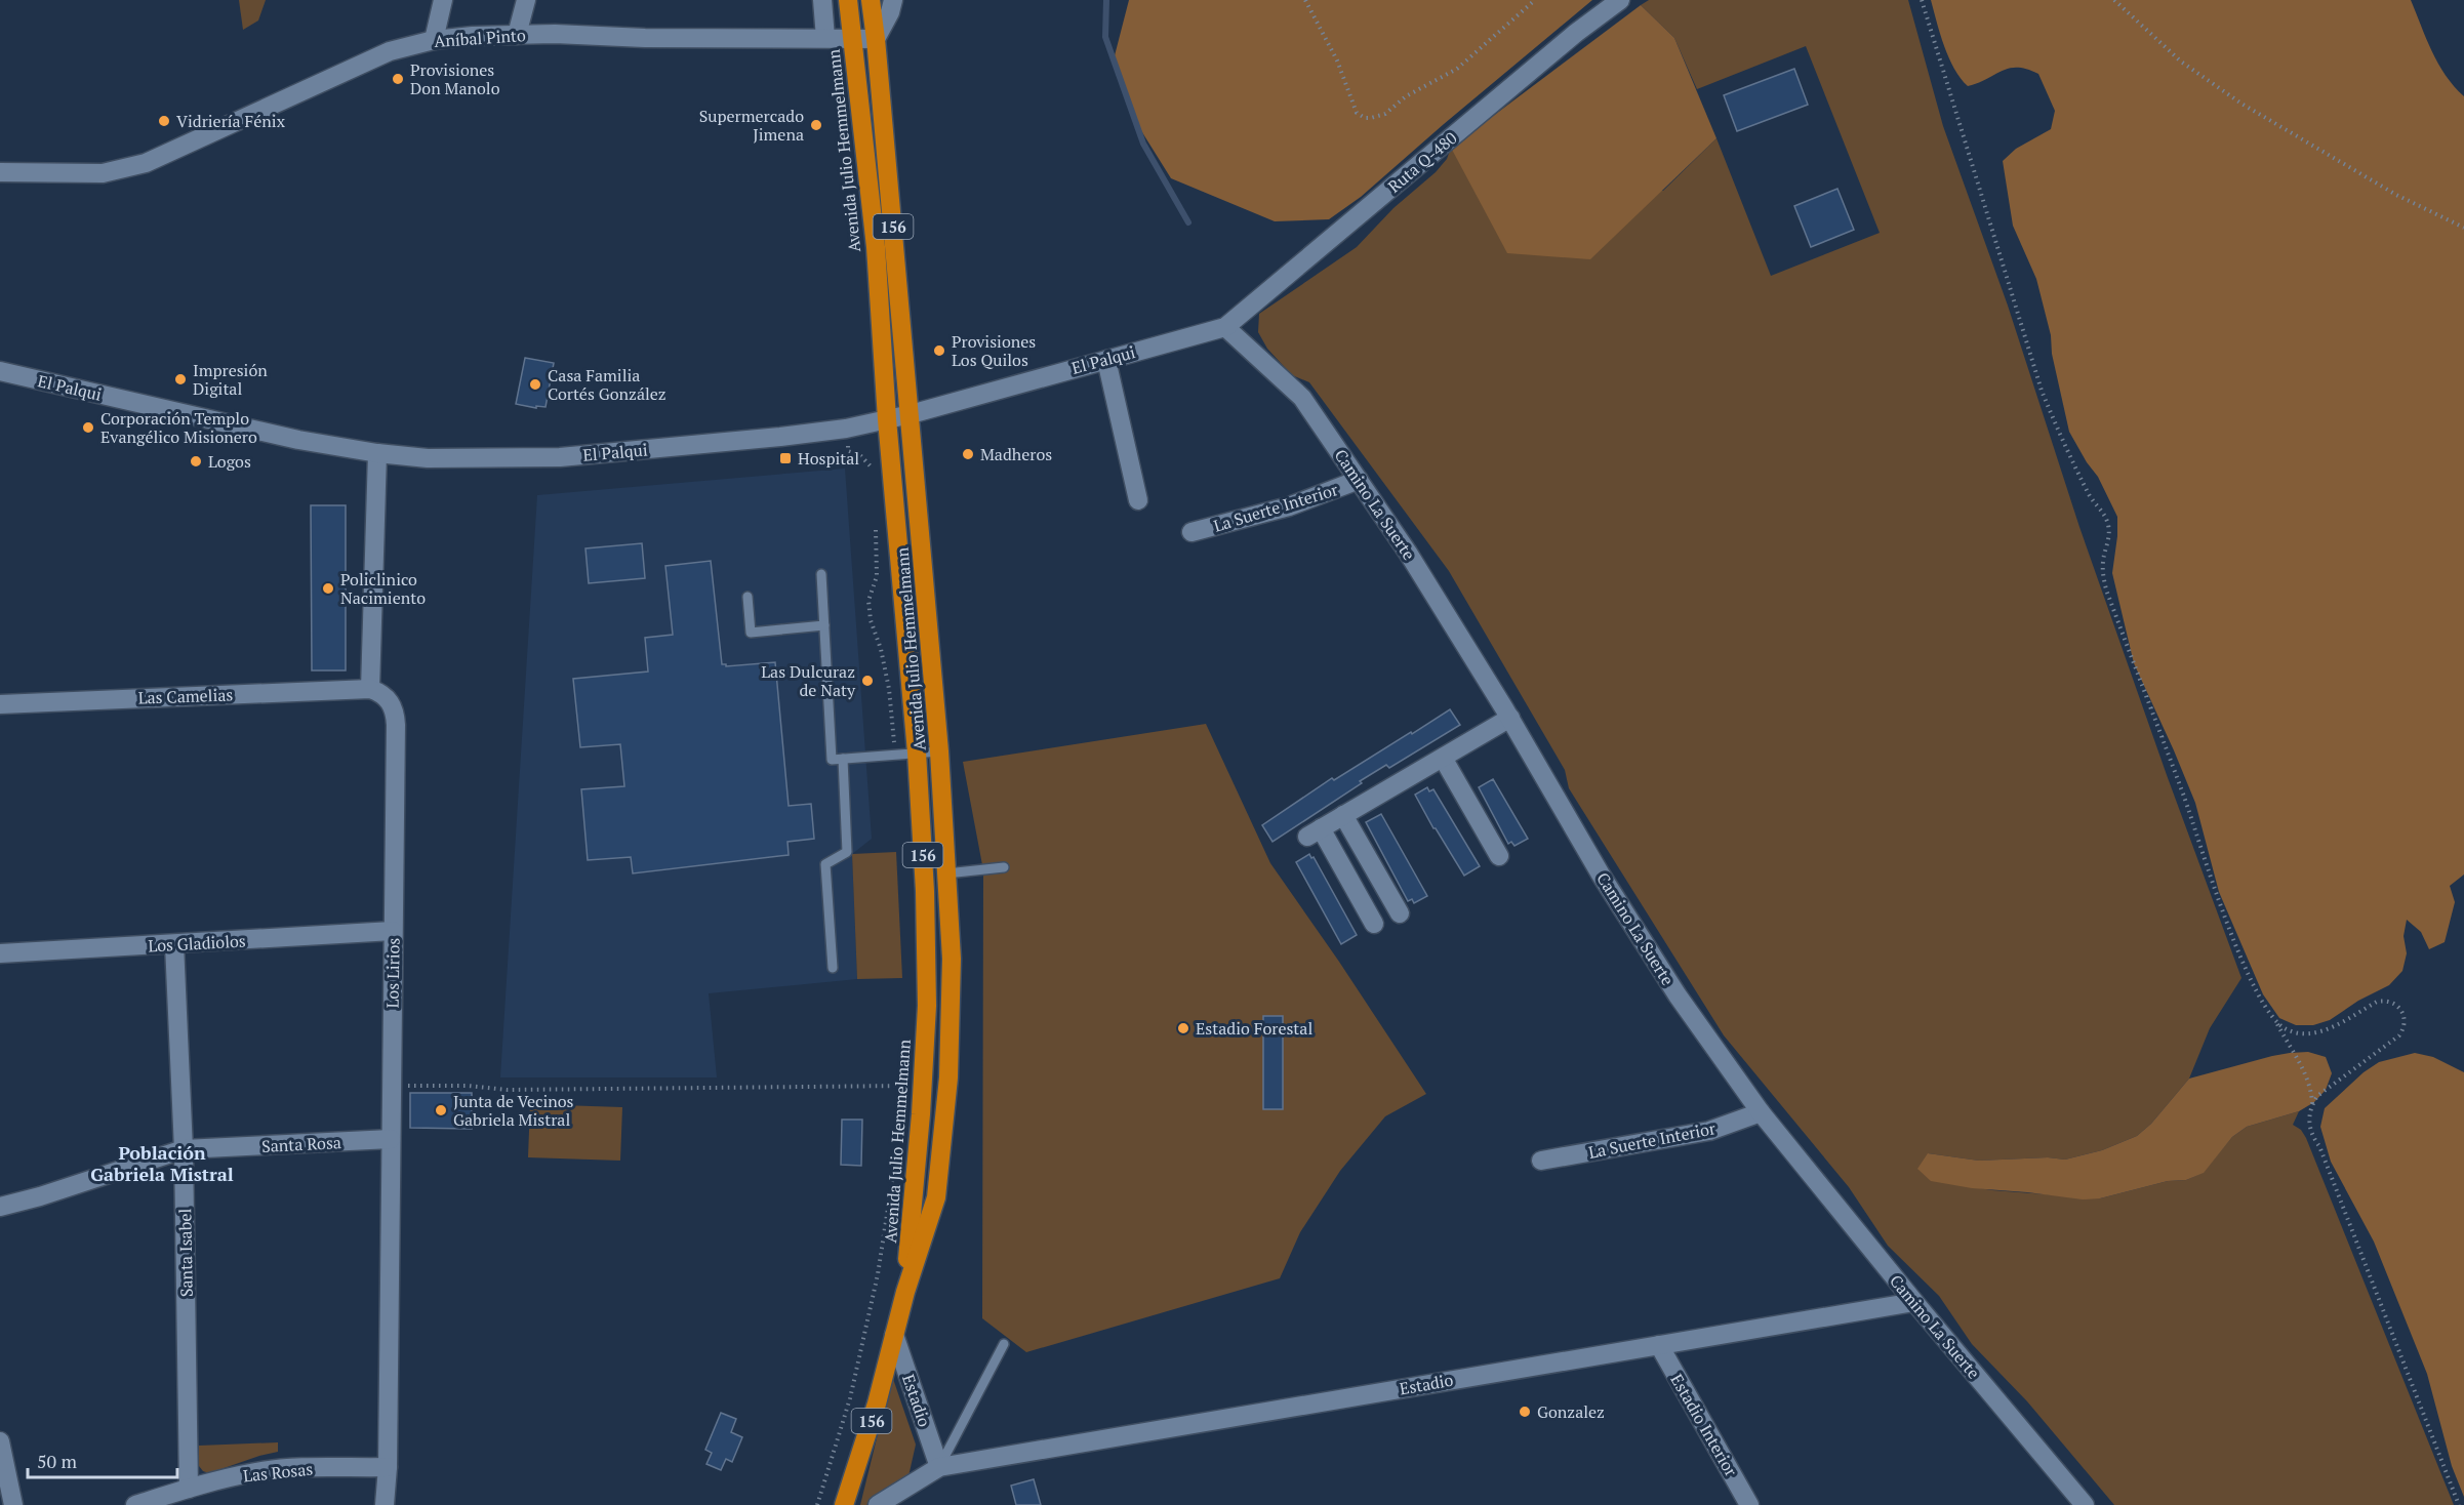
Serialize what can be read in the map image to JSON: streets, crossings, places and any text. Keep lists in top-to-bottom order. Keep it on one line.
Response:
{"streets":{"highway":["Avenida Julio Hemmelmann","156"],"street":["Aníbal Pinto","Ruta Q-480","El Palqui","Camino La Suerte","La Suerte Interior","Las Camelias","Los Gladiolos","Los Lirios","Santa Rosa","Santa Isabel","Estadio","Estadio Interior","Las Rosas"]},"crossings":[["Aníbal Pinto","Avenida Julio Hemmelmann"],["Avenida Julio Hemmelmann","El Palqui"],["Avenida Julio Hemmelmann","Estadio"],["Ruta Q-480","El Palqui"],["Ruta Q-480","Camino La Suerte"],["El Palqui","Camino La Suerte"],["Camino La Suerte","La Suerte Interior"],["Camino La Suerte","Estadio"],["Las Camelias","Los Lirios"],["Los Gladiolos","Los Lirios"],["Los Gladiolos","Santa Isabel"],["Los Lirios","Santa Rosa"],["Los Lirios","Las Rosas"],["Santa Rosa","Santa Isabel"],["Santa Isabel","Las Rosas"],["Estadio","Estadio Interior"]],"districts":["Población Gabriela Mistral"],"places":{"other":["Provisiones Don Manolo","Vidriería Fénix","Supermercado Jimena","Provisiones Los Quilos","Impresión Digital","Casa Familia Cortés González","Corporación Templo Evangélico Misionero","Madheros","Logos","Policlinico Nacimiento","Las Dulcuraz de Naty","Estadio Forestal","Junta de Vecinos Gabriela Mistral","Gonzalez"],"transit":["Hospital"]},"scale_bar":"50 m"}
